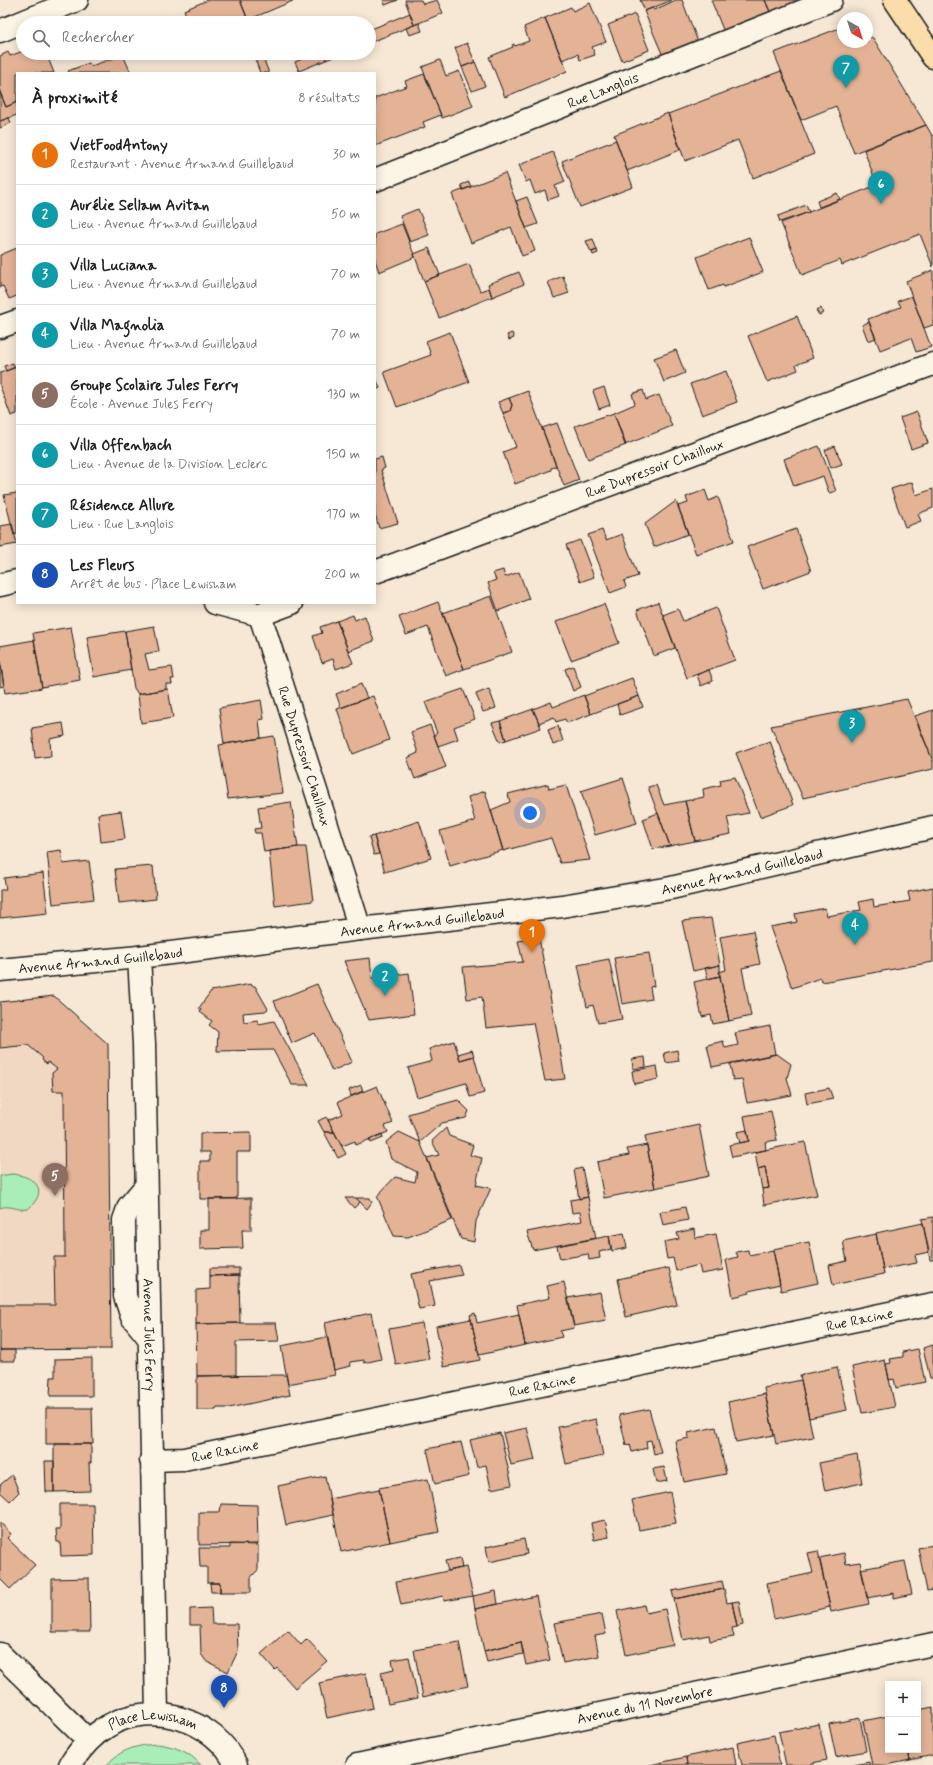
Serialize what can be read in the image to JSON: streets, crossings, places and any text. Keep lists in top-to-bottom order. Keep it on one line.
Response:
{"streets":{"street":["Rue Langlois","Rue Dupressoir Chailloux","Avenue Armand Guillebaud","Rue Racine","Avenue Jules Ferry","Avenue du 11 Novembre","Place Lewisham"]},"crossings":[["Rue Dupressoir Chailloux","Avenue Armand Guillebaud"],["Avenue Armand Guillebaud","Avenue Jules Ferry"],["Rue Racine","Avenue Jules Ferry"],["Avenue Jules Ferry","Place Lewisham"]],"north":"bottom right","page":{"search":"Rechercher","pins":["7","6","3","4","1","2","5","8"],"heading":["À proximité","8 résultats"],"list":[{"mark":"1","name":"VietFoodAntony","note":"Restaurant · Avenue Armand Guillebaud","value":"30 m"},{"mark":"2","name":"Aurélie Sellam Avitan","note":"Lieu · Avenue Armand Guillebaud","value":"50 m"},{"mark":"3","name":"Villa Luciana","note":"Lieu · Avenue Armand Guillebaud","value":"70 m"},{"mark":"4","name":"Villa Magnolia","note":"Lieu · Avenue Armand Guillebaud","value":"70 m"},{"mark":"5","name":"Groupe Scolaire Jules Ferry","note":"École · Avenue Jules Ferry","value":"130 m"},{"mark":"6","name":"Villa Offenbach","note":"Lieu · Avenue de la Division Leclerc","value":"150 m"},{"mark":"7","name":"Résidence Allure","note":"Lieu · Rue Langlois","value":"170 m"},{"mark":"8","name":"Les Fleurs","note":"Arrêt de bus · Place Lewisham","value":"200 m"}],"map_buttons":["+","−"]}}
